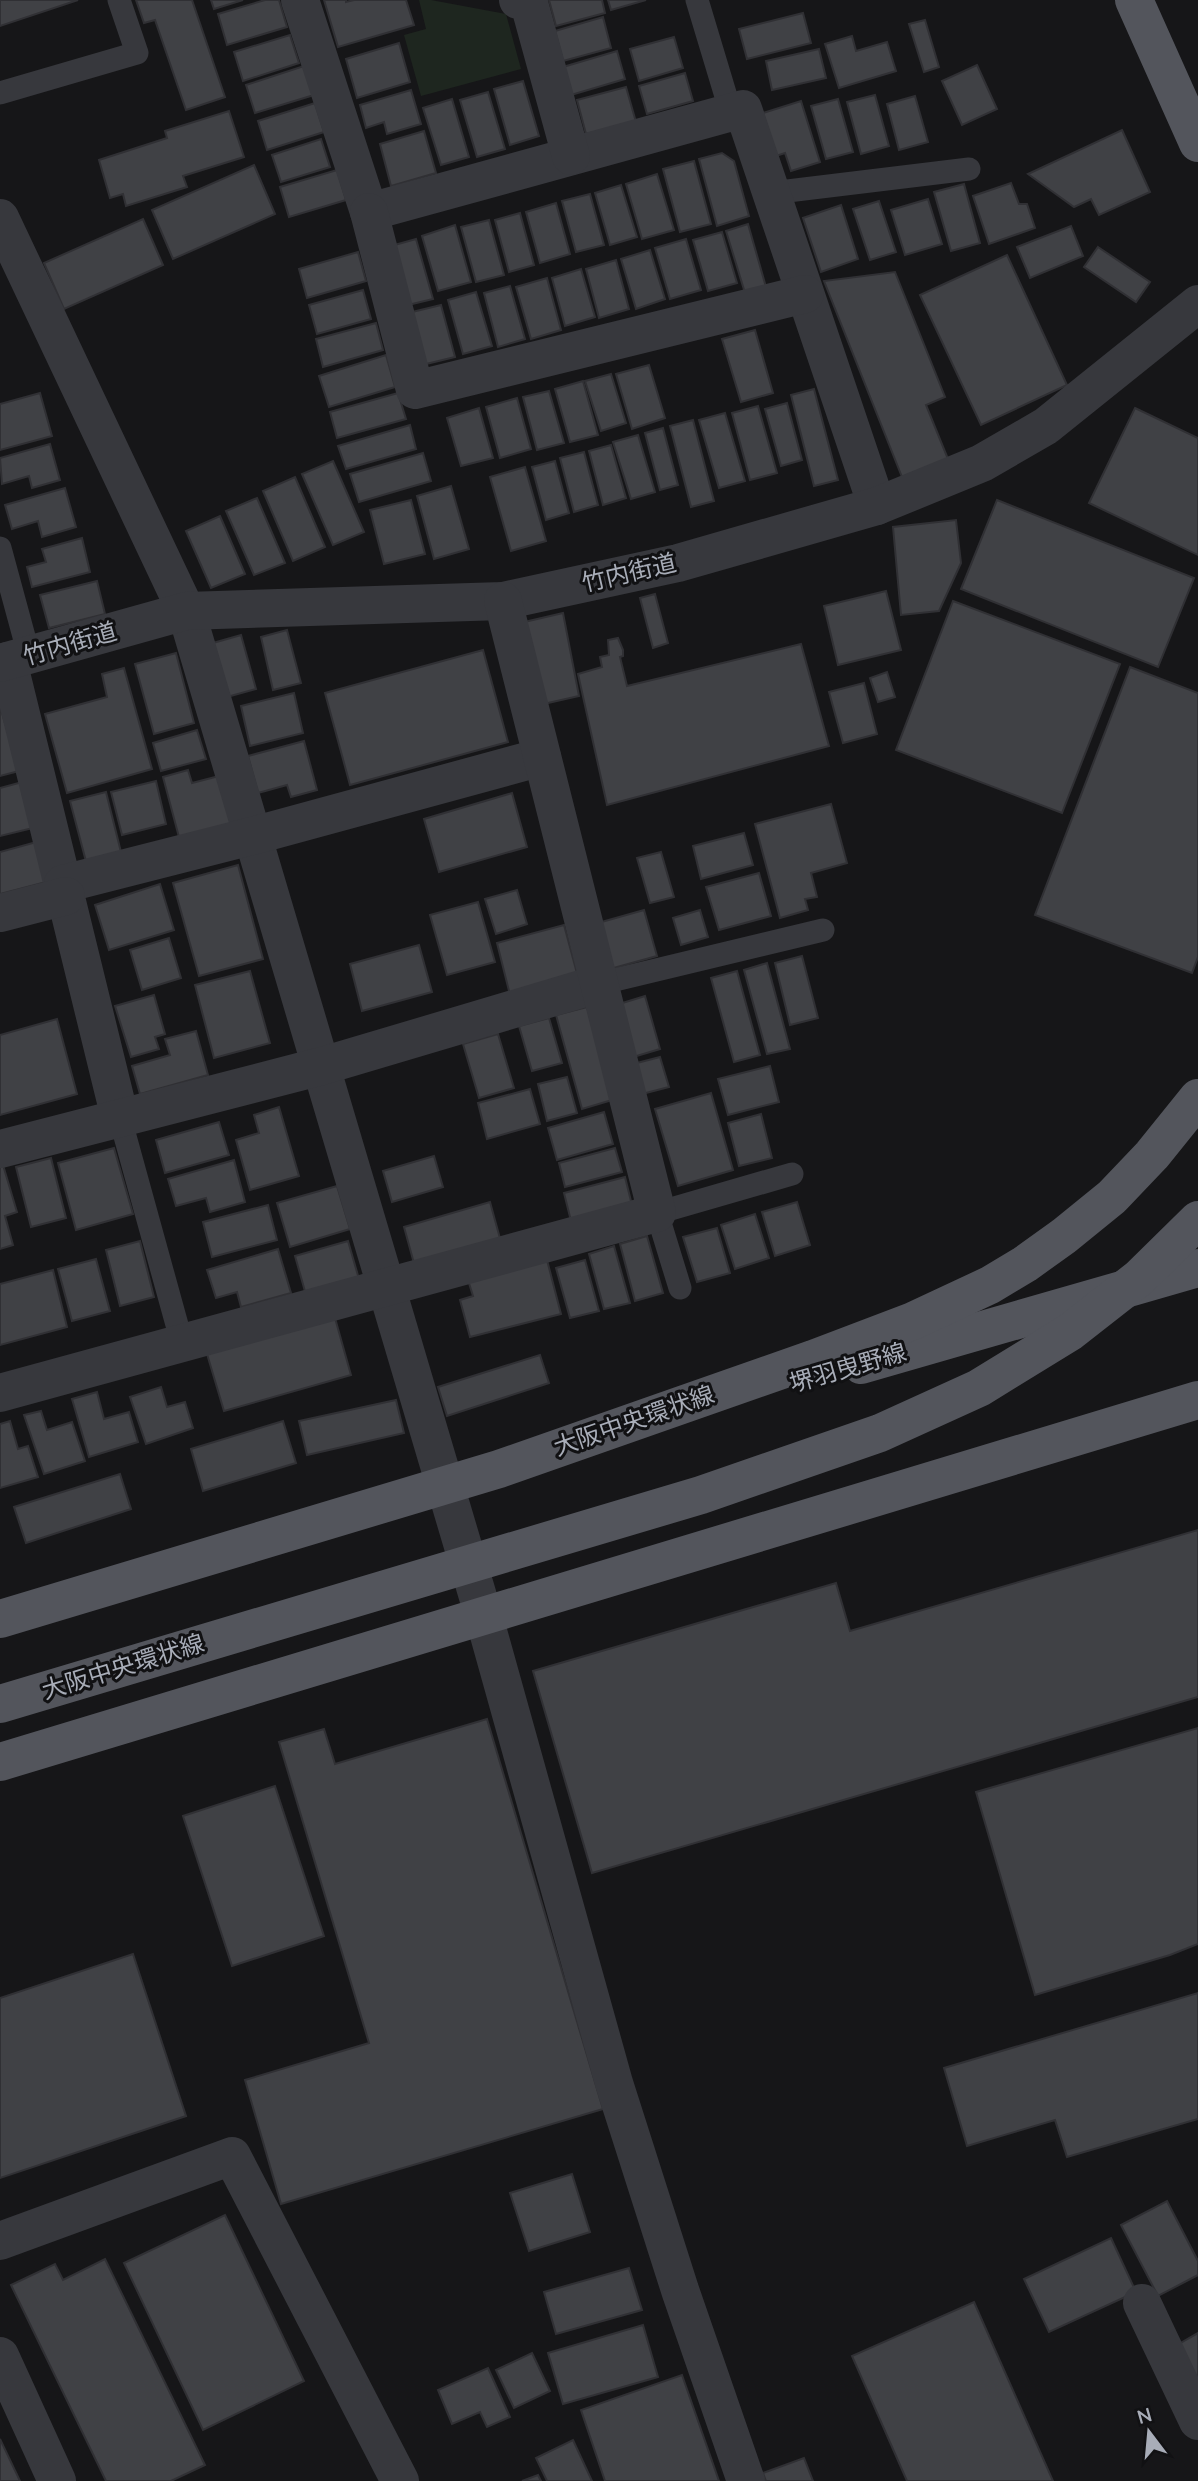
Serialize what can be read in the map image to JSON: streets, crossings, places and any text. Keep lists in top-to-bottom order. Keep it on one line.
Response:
{"streets":{"main road":["堺羽曳野線","大阪中央環状線"],"street":["竹内街道"]},"crossings":[["堺羽曳野線","大阪中央環状線"]],"north":"top"}
